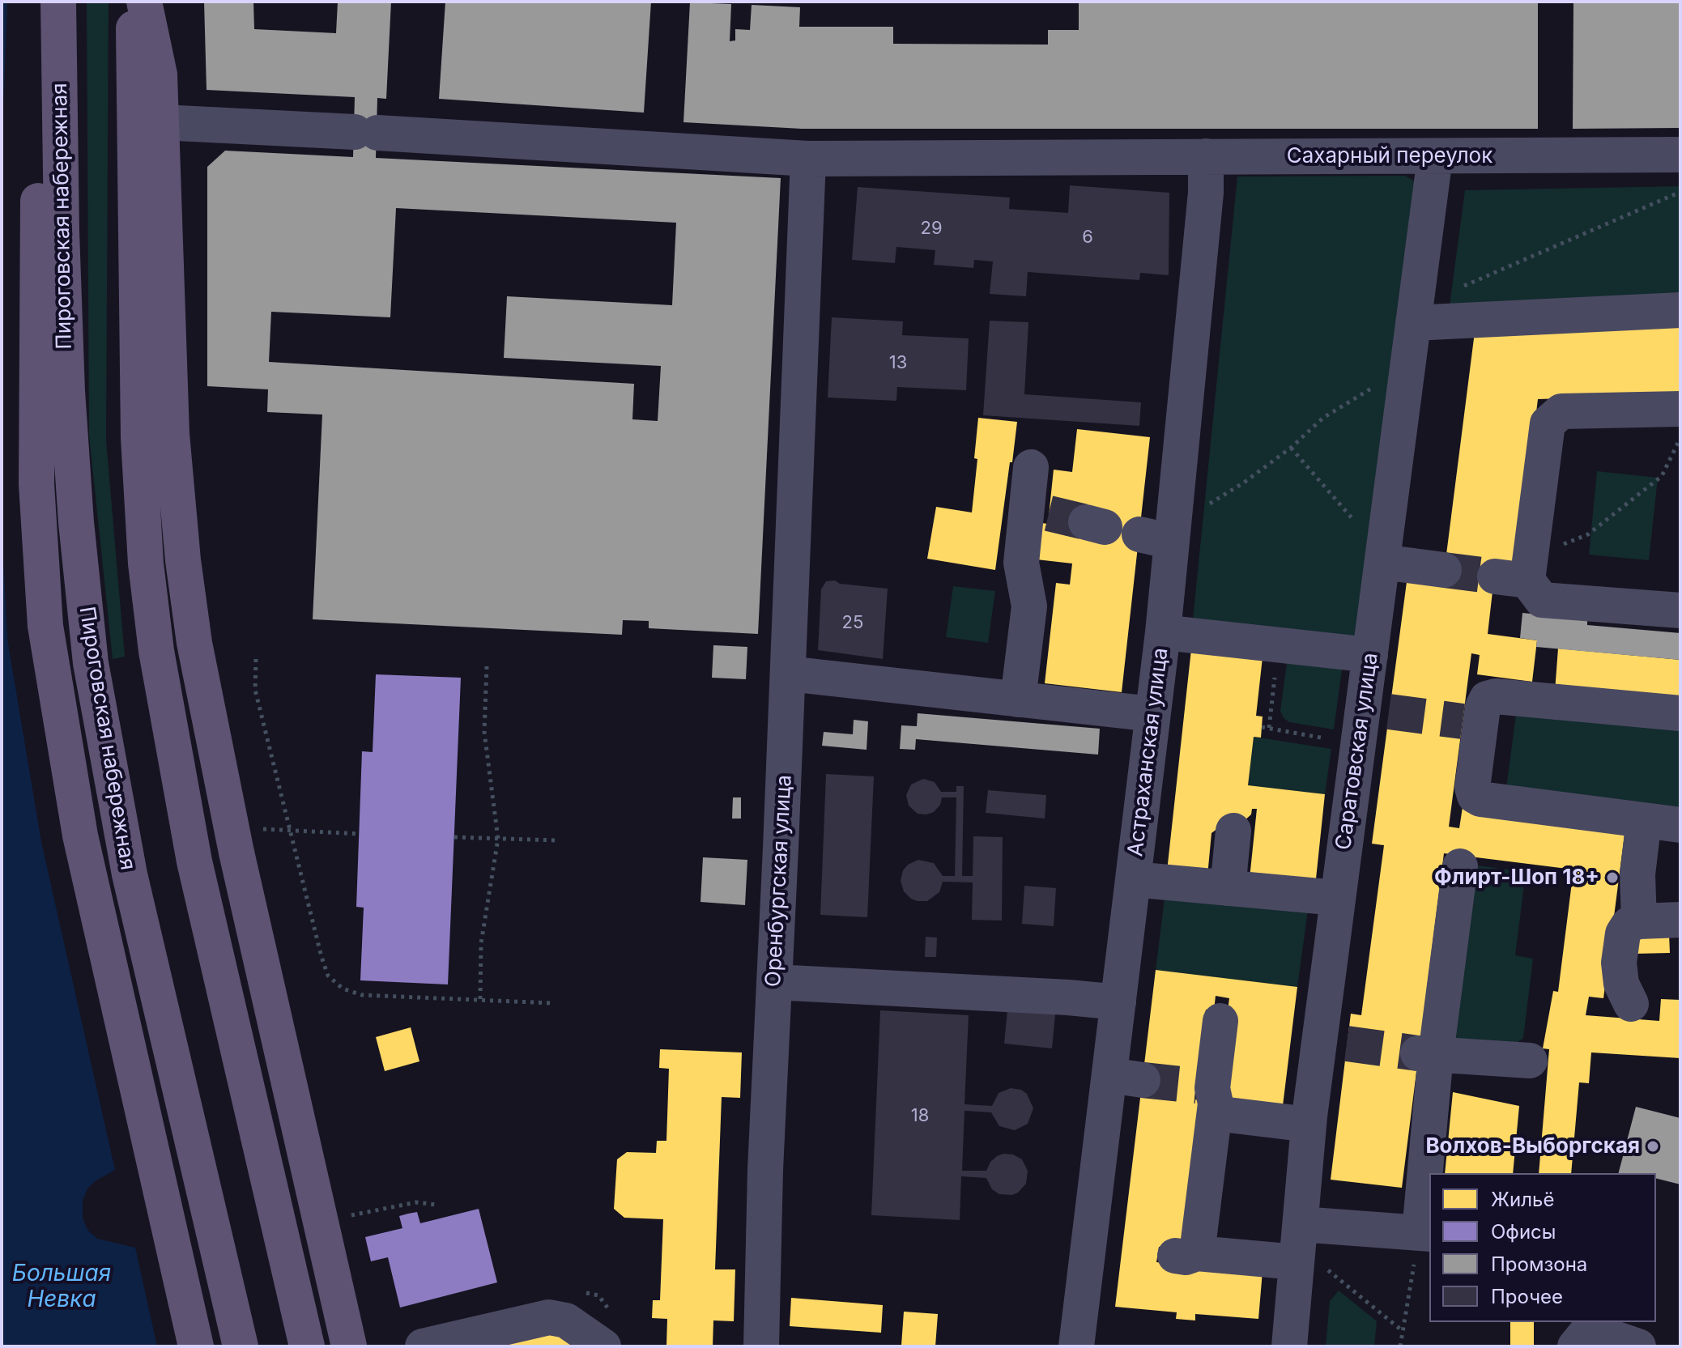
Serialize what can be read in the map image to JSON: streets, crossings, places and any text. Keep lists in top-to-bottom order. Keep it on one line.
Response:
{"streets":{"main road":["Пироговская набережная"],"street":["Сахарный переулок","Саратовская улица","Астраханская улица","Оренбургская улица"]},"crossings":[["Сахарный переулок","Саратовская улица"],["Сахарный переулок","Астраханская улица"],["Сахарный переулок","Оренбургская улица"]],"water":["Большая Невка"],"places":["Флирт-Шоп 18+","Волхов-Выборгская"],"house_numbers":["29","6","13","25","18"],"legend":["Жильё","Офисы","Промзона","Прочее"]}
